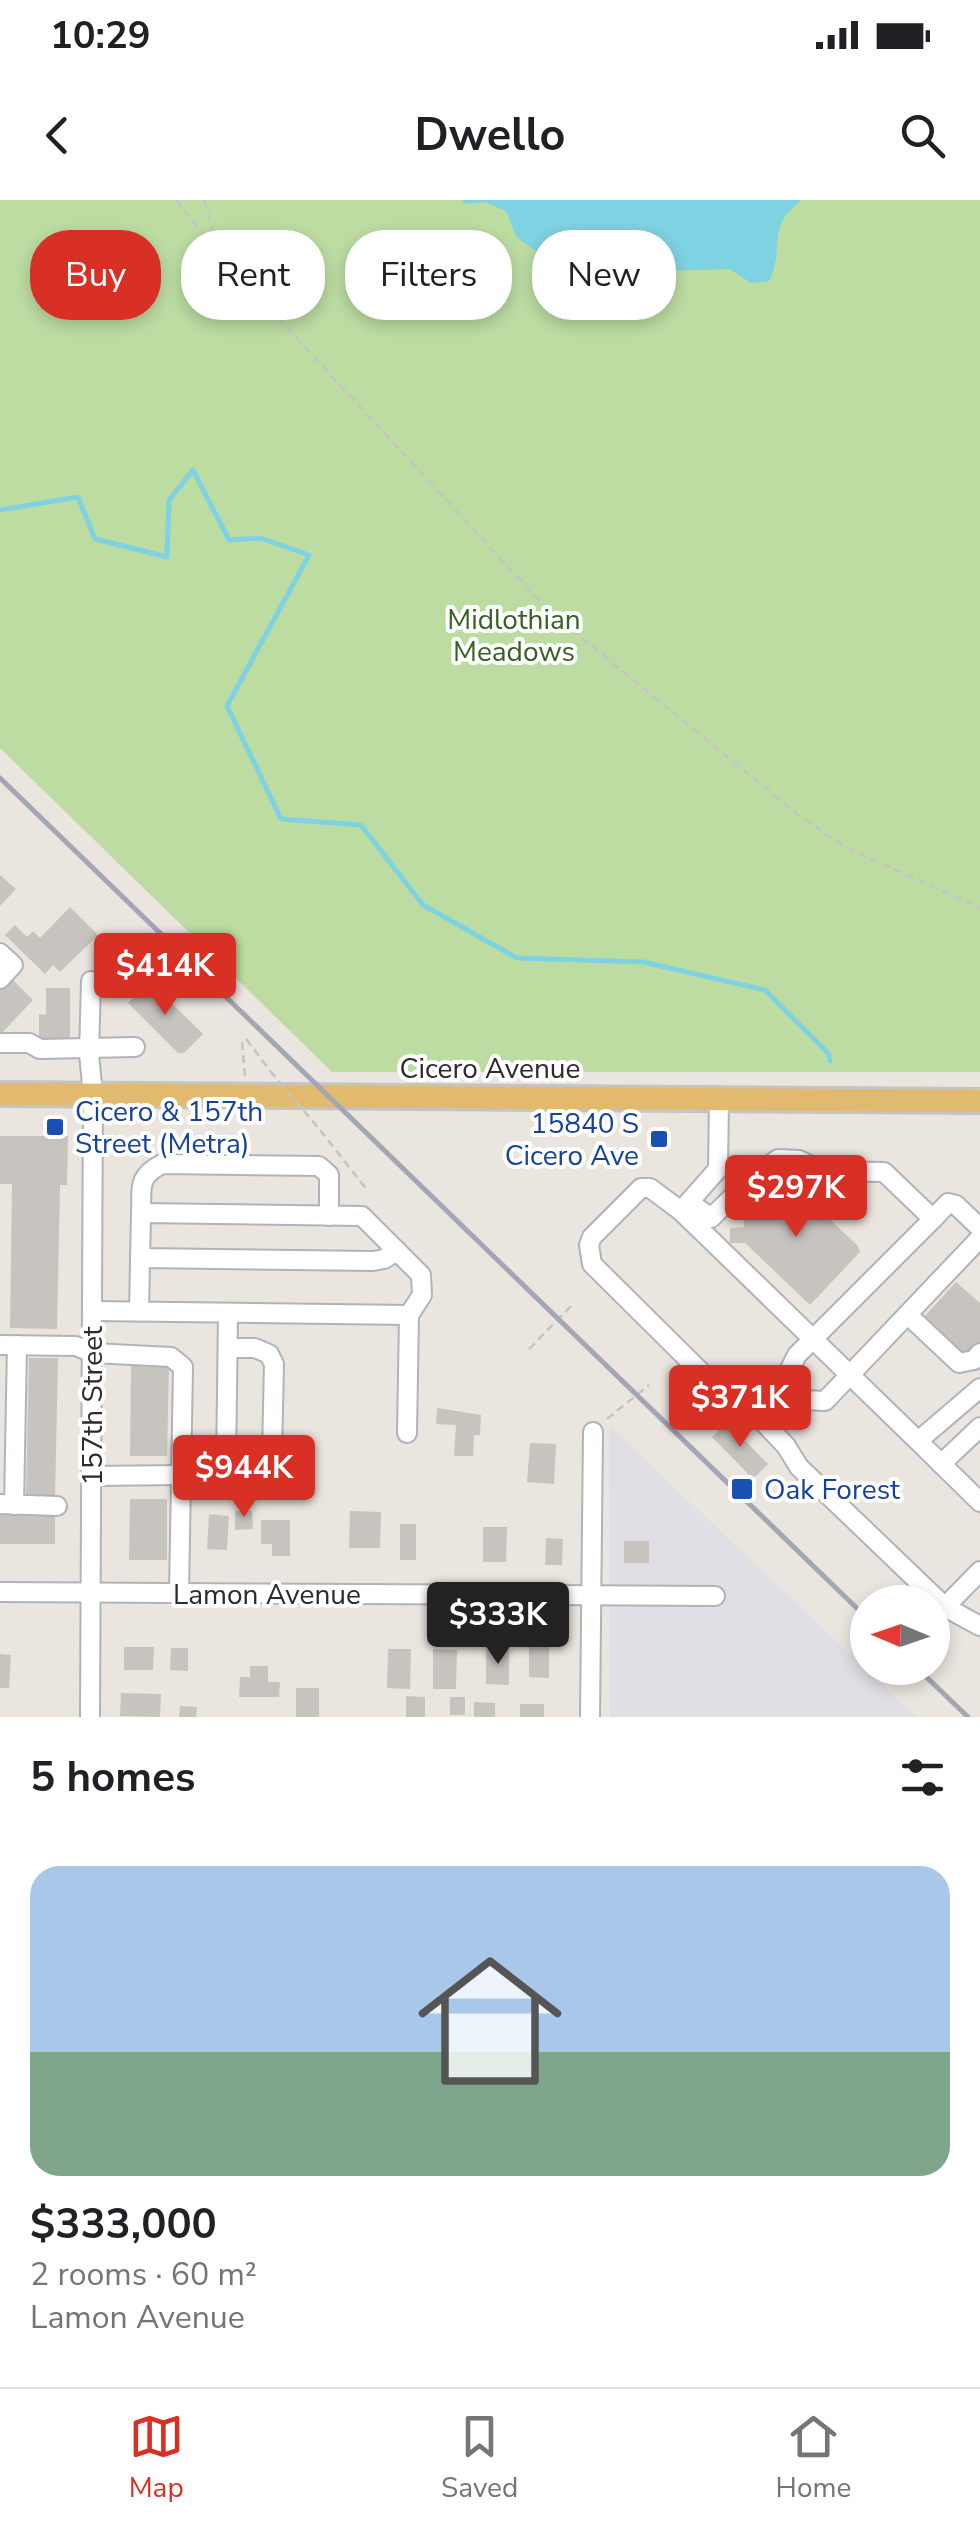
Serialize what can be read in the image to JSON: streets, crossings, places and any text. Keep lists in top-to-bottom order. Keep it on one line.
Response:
{"streets":{"main road":["Cicero Avenue"],"street":["157th Street","Lamon Avenue"]},"crossings":[["Cicero Avenue","157th Street"],["157th Street","Lamon Avenue"]],"parks":["Midlothian Meadows"],"places":{"transit":["Cicero & 157th Street (Metra)","15840 S Cicero Ave","Oak Forest"]},"north":"left","page":{"status":"10:29","header":"Dwello","chip":["Buy","Rent","Filters","New"],"price":["$414K","$297K","$371K","$944K","$333K"],"heading":"5 homes","list":[{"name":"$333,000","note":"2 rooms · 60 m² · Lamon Avenue"}],"tabs":["Map","Saved","Home"]}}
